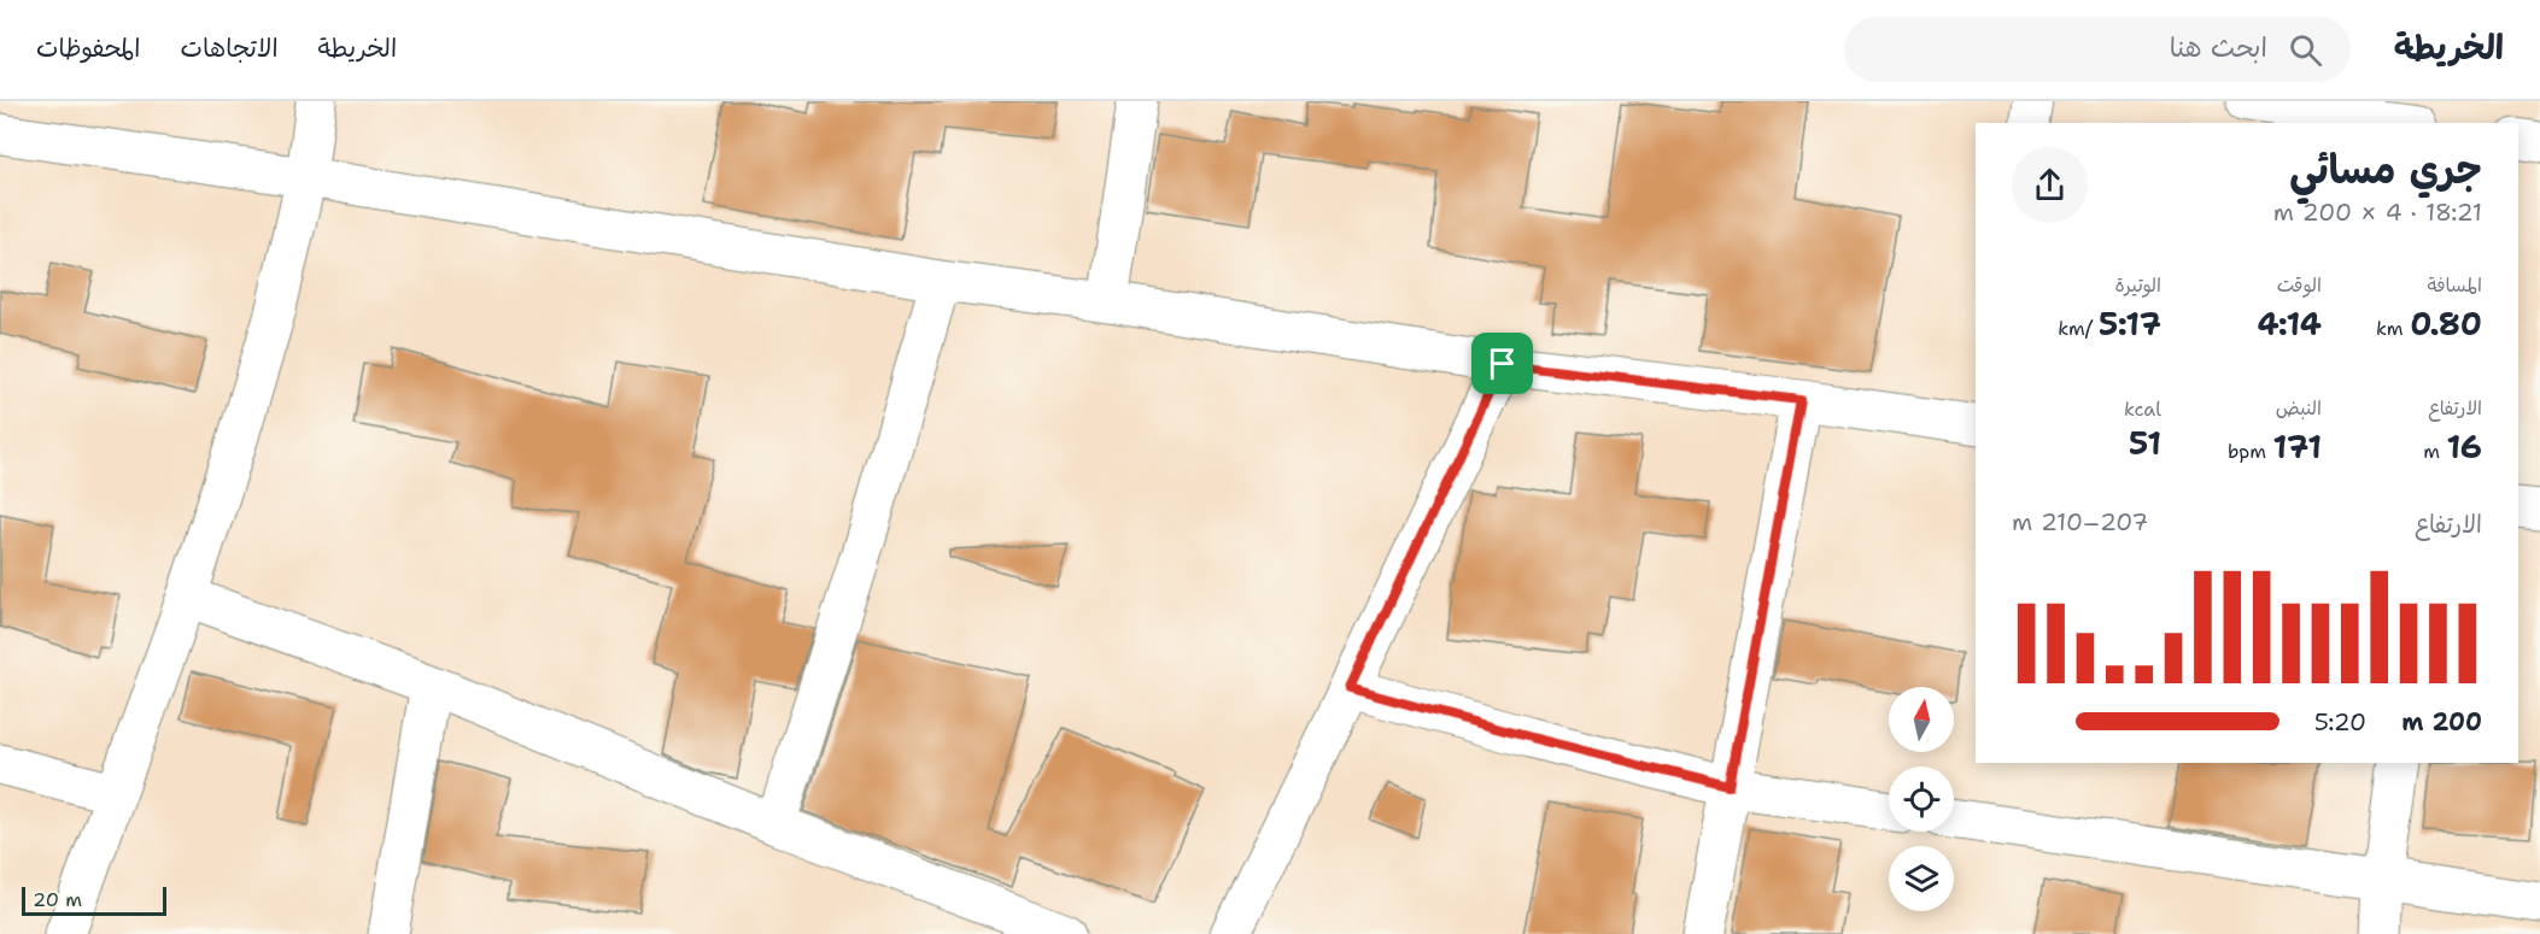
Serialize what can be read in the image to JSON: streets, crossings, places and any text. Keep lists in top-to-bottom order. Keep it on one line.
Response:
{"scale_bar":"20 m","north":"top","page":{"header":"الخريطة","search":"ابحث هنا","nav":["الخريطة","الاتجاهات","المحفوظات"],"heading":["جري مسائي","18:21 · 4 × 200 m"],"stats":[["المسافة","0.80 km"],["الوقت","4:14"],["الوتيرة","5:17 /km"],["الارتفاع","16 m"],["النبض","171 bpm"],["kcal","51"]],"chart":["الارتفاع","207–210 m"],"list":[{"name":"200 m","note":"5:20"}],"scale":"20 m"}}
